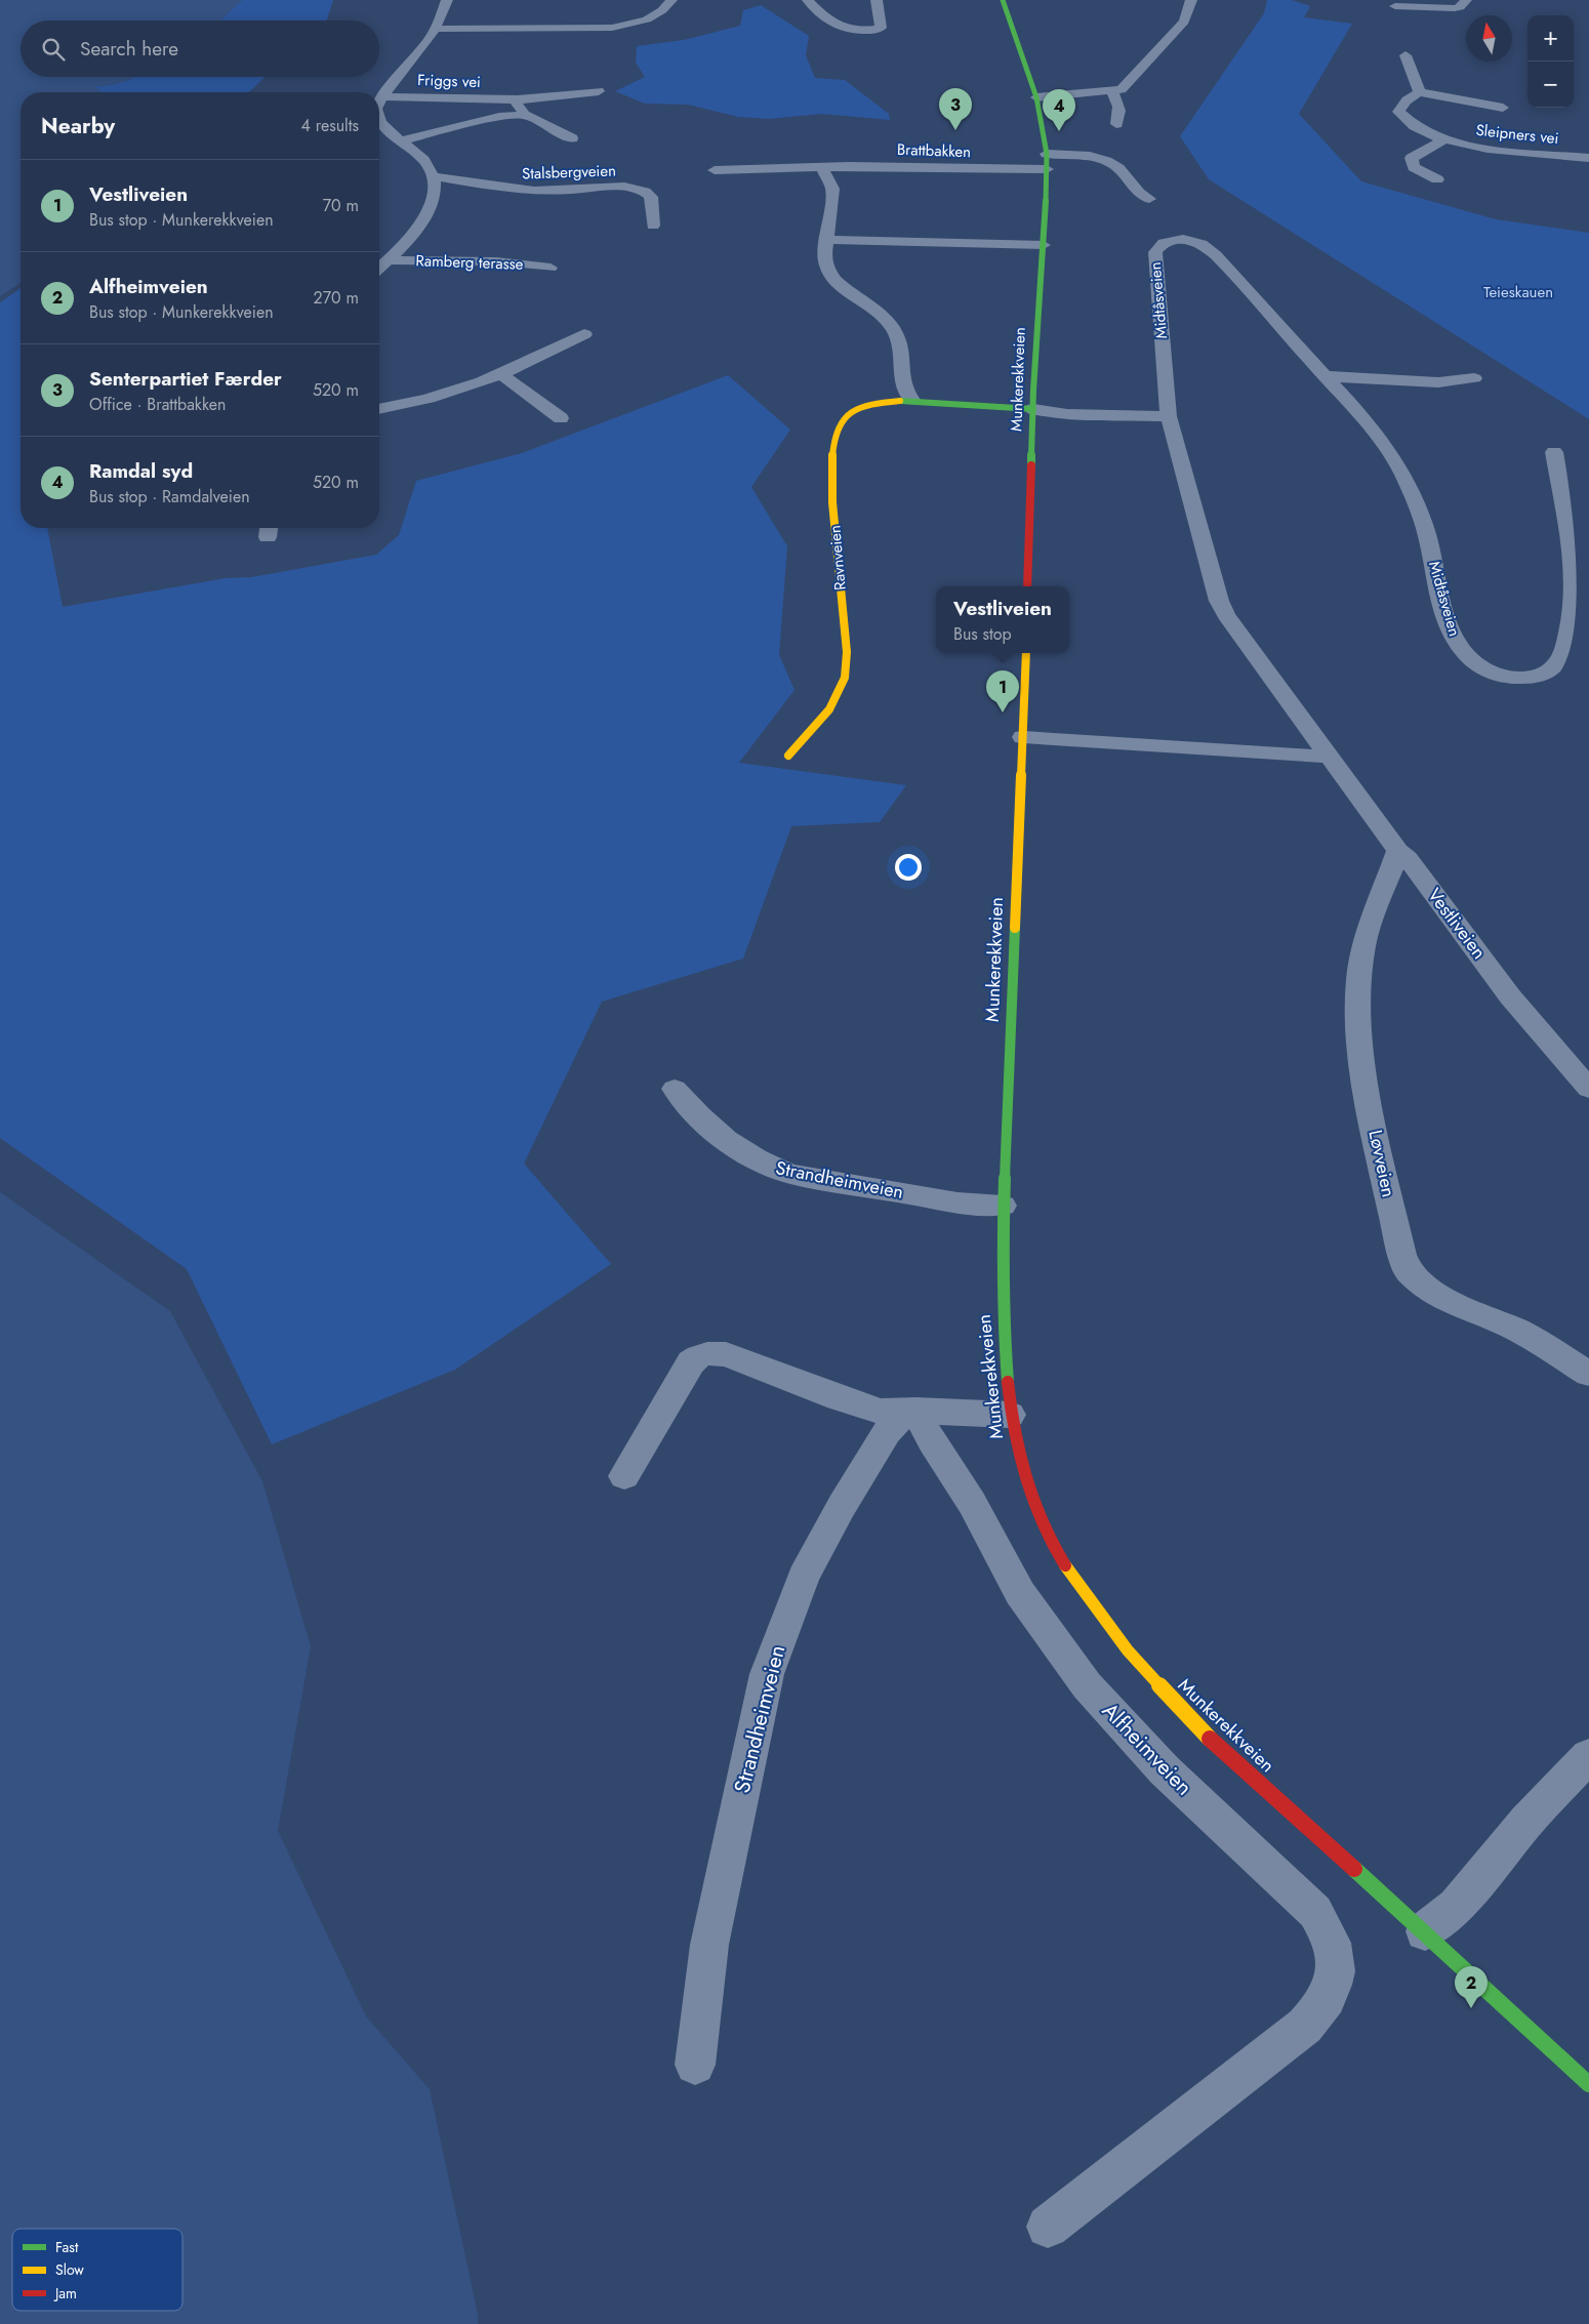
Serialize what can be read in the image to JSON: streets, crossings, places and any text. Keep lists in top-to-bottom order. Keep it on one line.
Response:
{"streets":{"main road":["Munkerekkveien","Ravnveien"],"street":["Friggs vei","Sleipners vei","Brattbakken","Stalsbergveien","Ramberg terasse","Midtåsveien","Vestliveien","Løvveien","Strandheimveien","Alfheimveien"]},"crossings":[["Brattbakken","Munkerekkveien"],["Stalsbergveien","Ramberg terasse"],["Midtåsveien","Vestliveien"],["Munkerekkveien","Ravnveien"],["Munkerekkveien","Strandheimveien"],["Vestliveien","Løvveien"],["Strandheimveien","Alfheimveien"]],"parks":["Teieskauen"],"legend":["Fast","Slow","Jam"],"north":"top","page":{"map_buttons":["+","−"],"search":"Search here","pins":["3","4","1","2"],"heading":["Nearby","4 results"],"list":[{"mark":"1","name":"Vestliveien","note":"Bus stop · Munkerekkveien","value":"70 m"},{"mark":"2","name":"Alfheimveien","note":"Bus stop · Munkerekkveien","value":"270 m"},{"mark":"3","name":"Senterpartiet Færder","note":"Office · Brattbakken","value":"520 m"},{"mark":"4","name":"Ramdal syd","note":"Bus stop · Ramdalveien","value":"520 m"}],"popup":["Vestliveien","Bus stop"]}}
